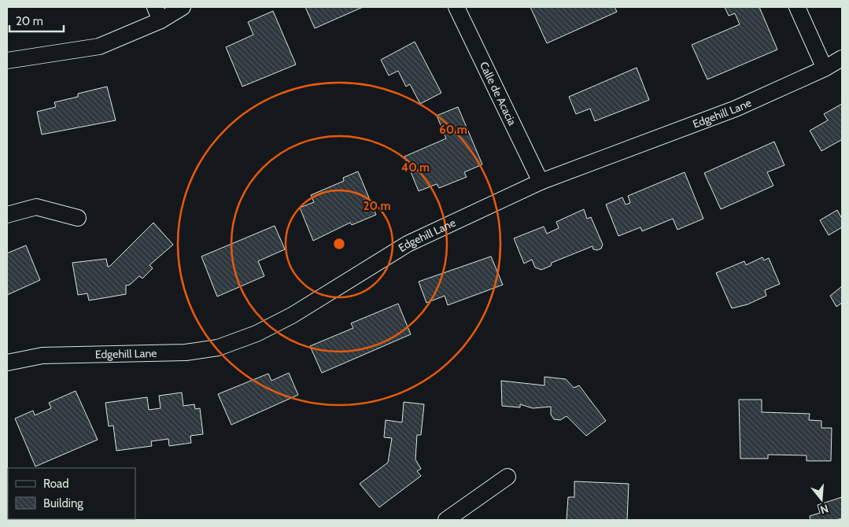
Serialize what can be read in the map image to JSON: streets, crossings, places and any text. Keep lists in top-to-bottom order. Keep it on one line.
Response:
{"streets":{"street":["Calle de Acacia","Edgehill Lane"]},"crossings":[["Calle de Acacia","Edgehill Lane"]],"legend":["Road","Building"],"scale_bar":"20 m","north":"bottom","rings":["60 m","40 m","20 m"]}
